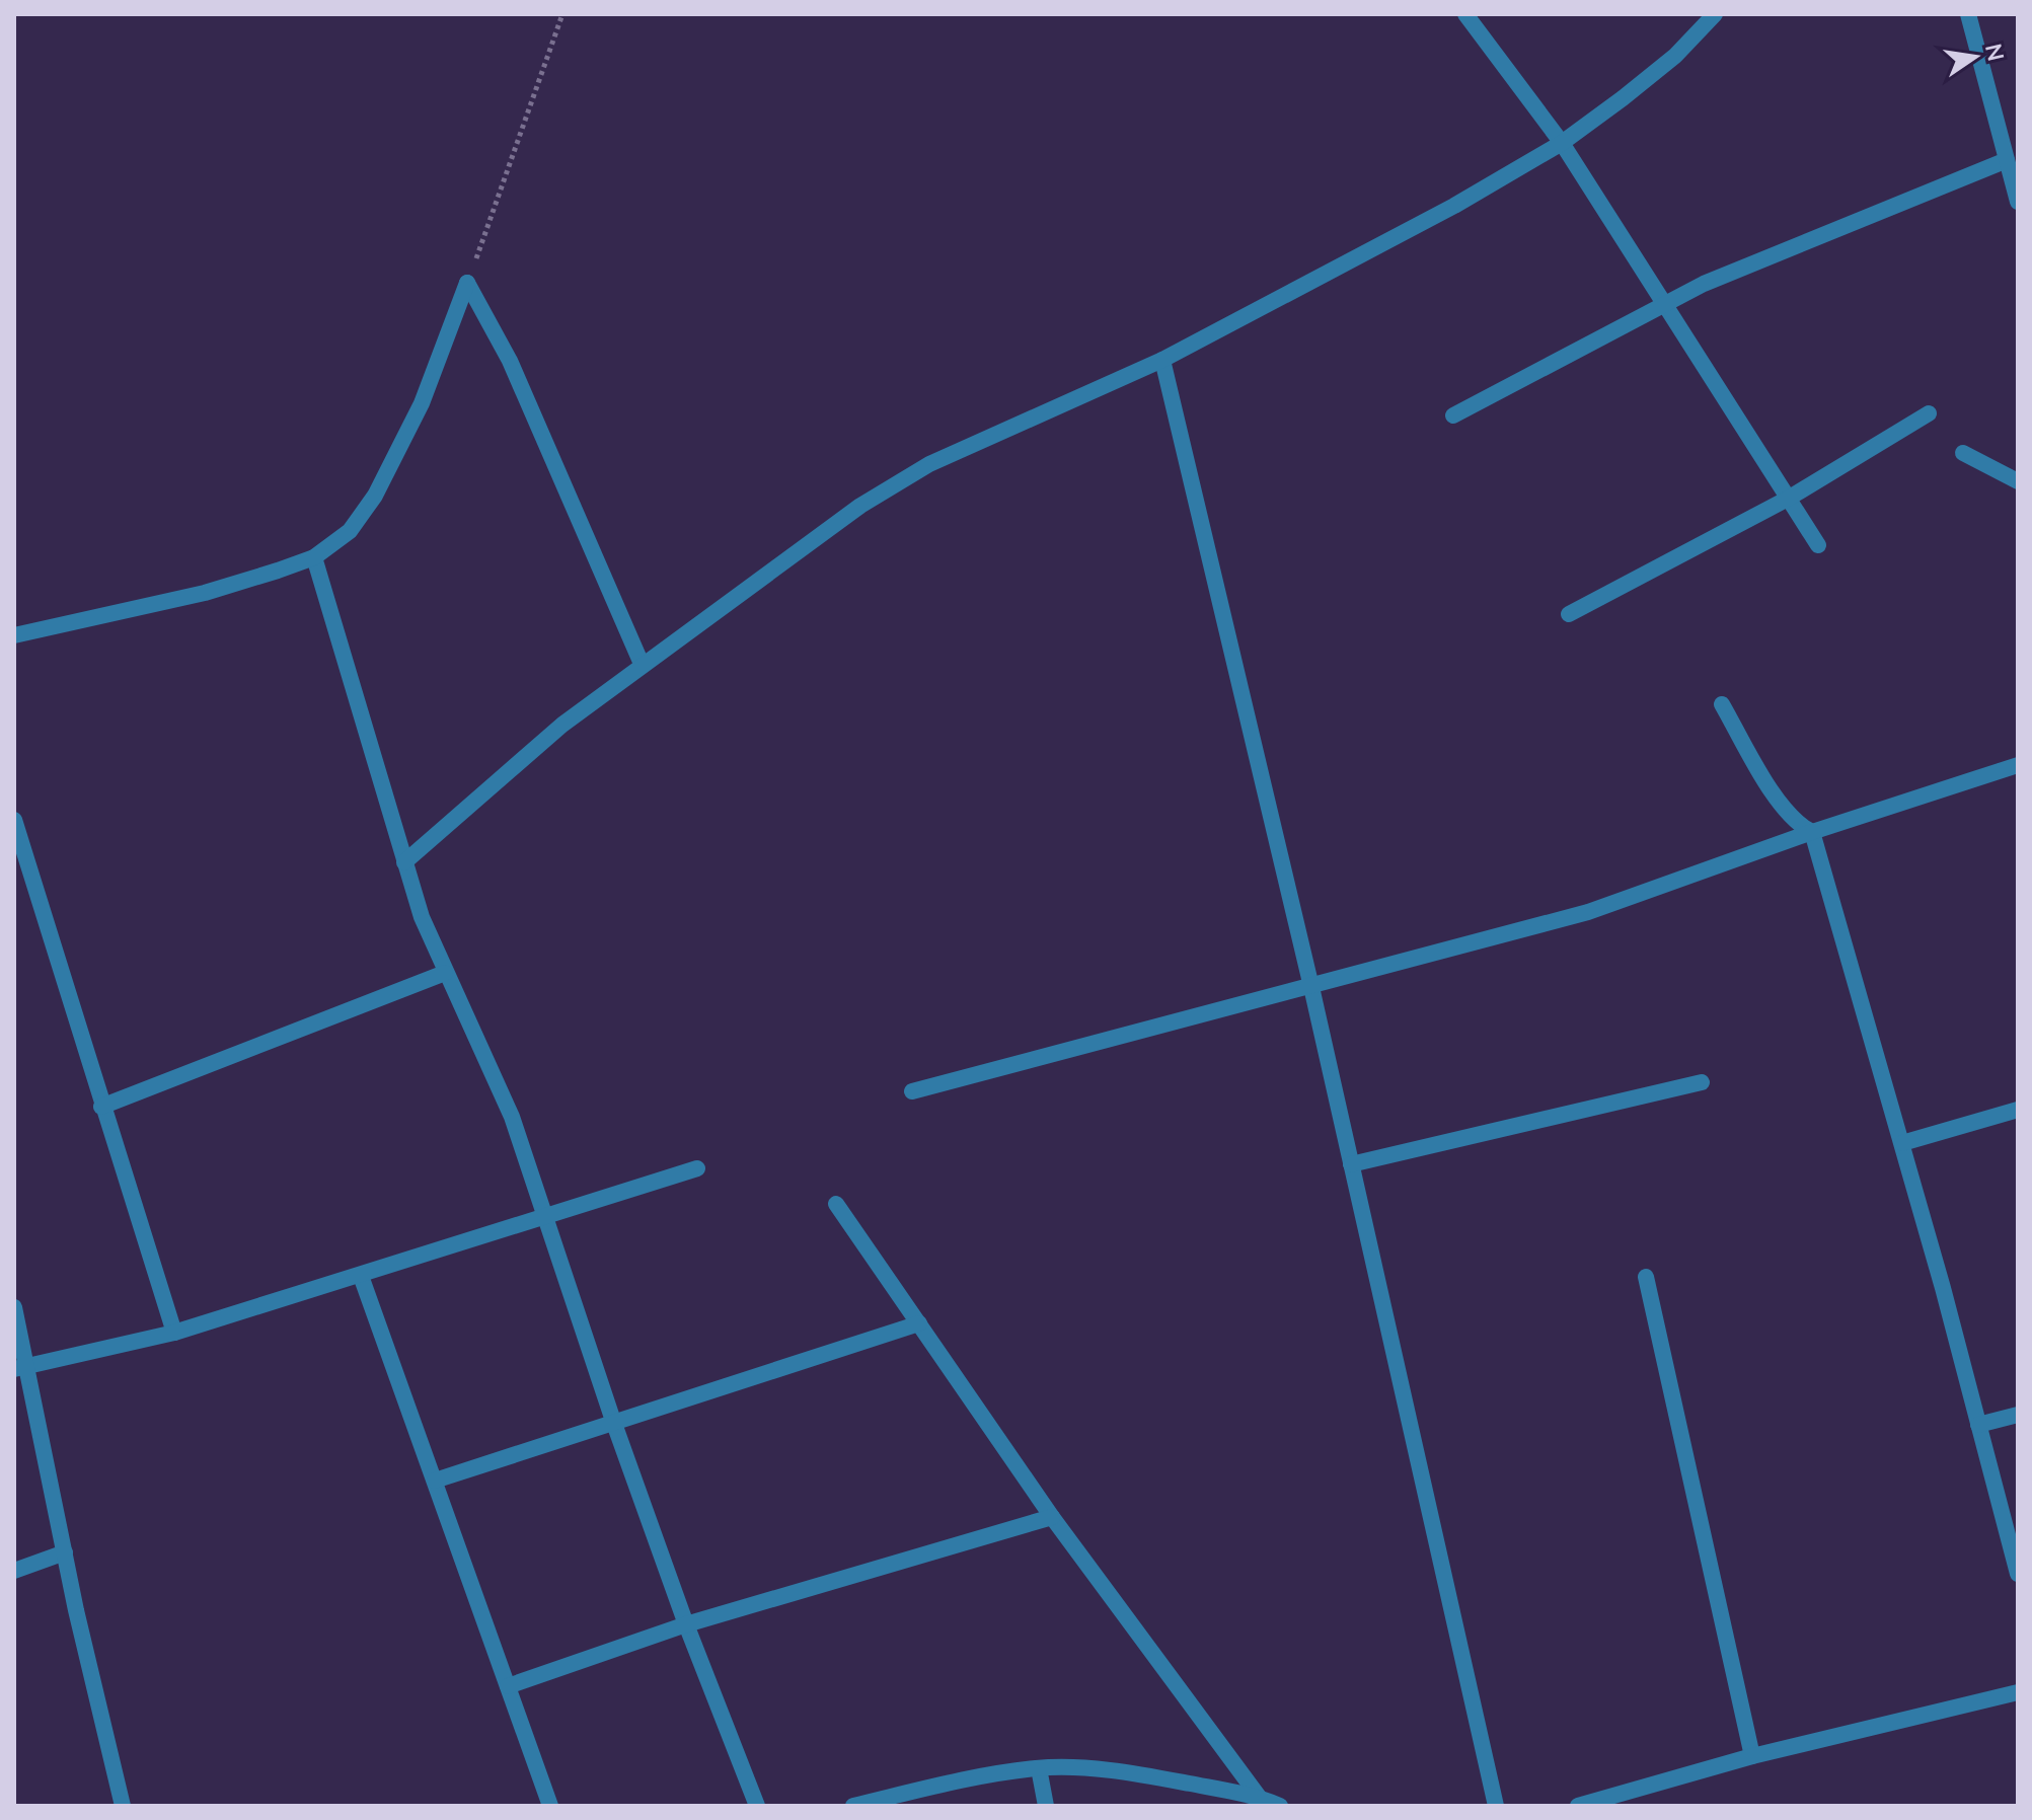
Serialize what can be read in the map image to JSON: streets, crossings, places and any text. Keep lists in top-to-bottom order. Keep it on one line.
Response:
{"north":"right"}
